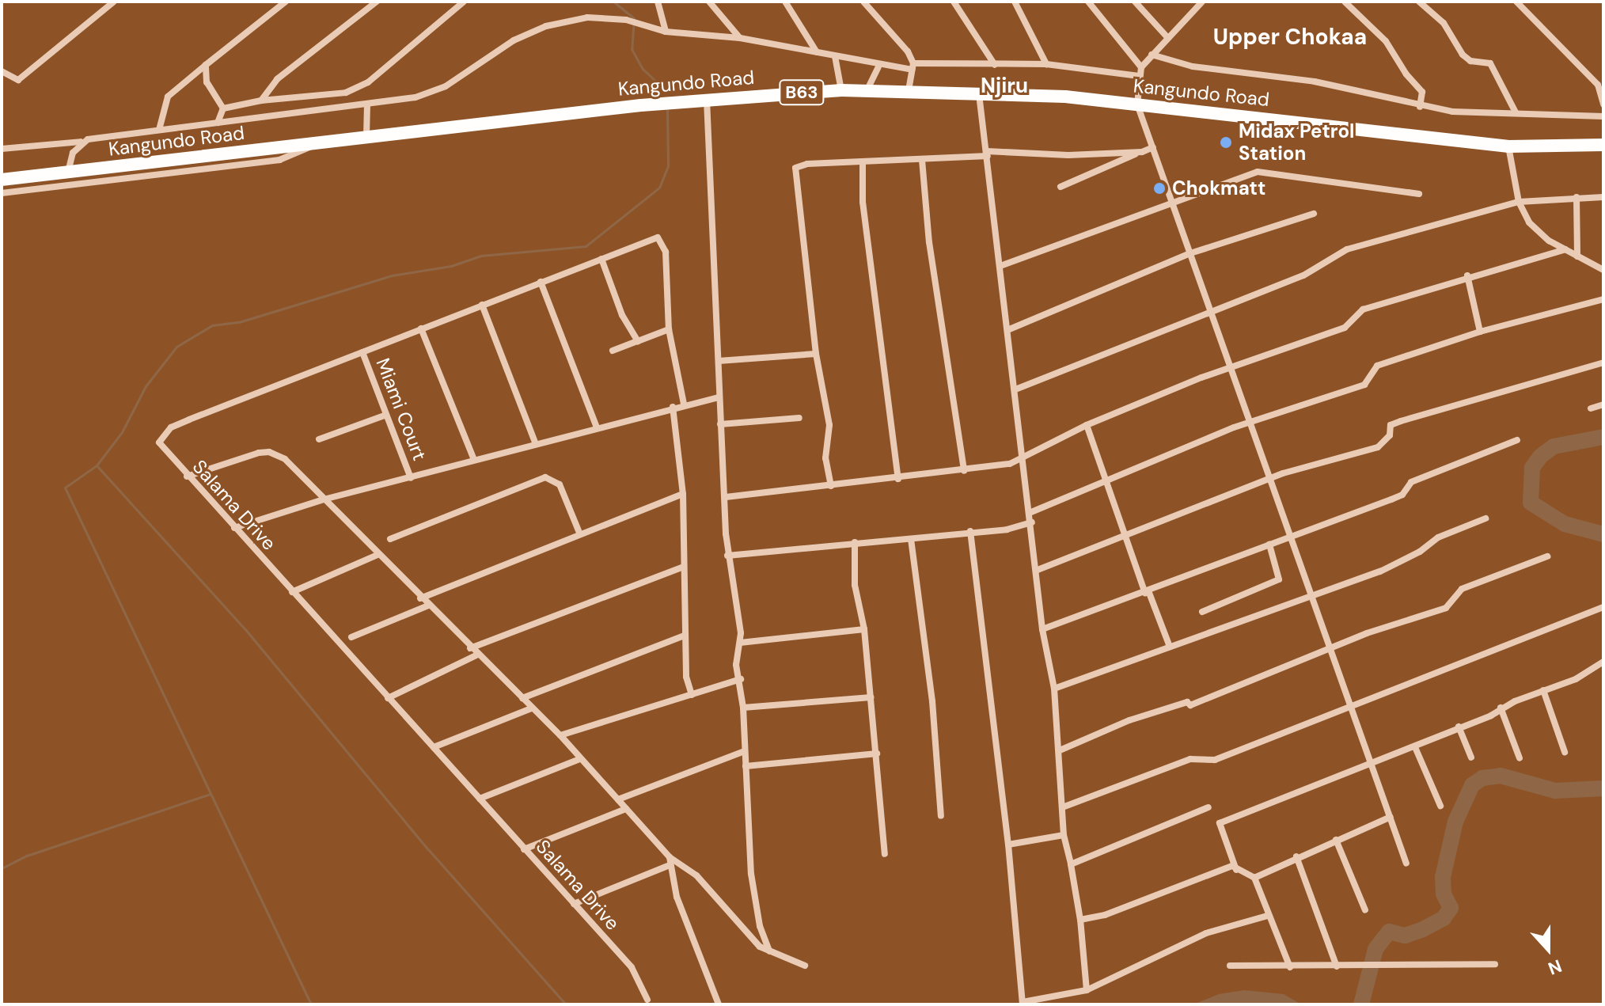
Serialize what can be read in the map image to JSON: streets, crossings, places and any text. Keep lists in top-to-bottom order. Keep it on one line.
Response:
{"streets":{"highway":["Kangundo Road","B63"],"street":["Miami Court","Salama Drive"]},"crossings":[["Miami Court","Salama Drive"]],"districts":["Upper Chokaa","Njiru"],"places":["Midax Petrol Station","Chokmatt"],"north":"bottom"}
